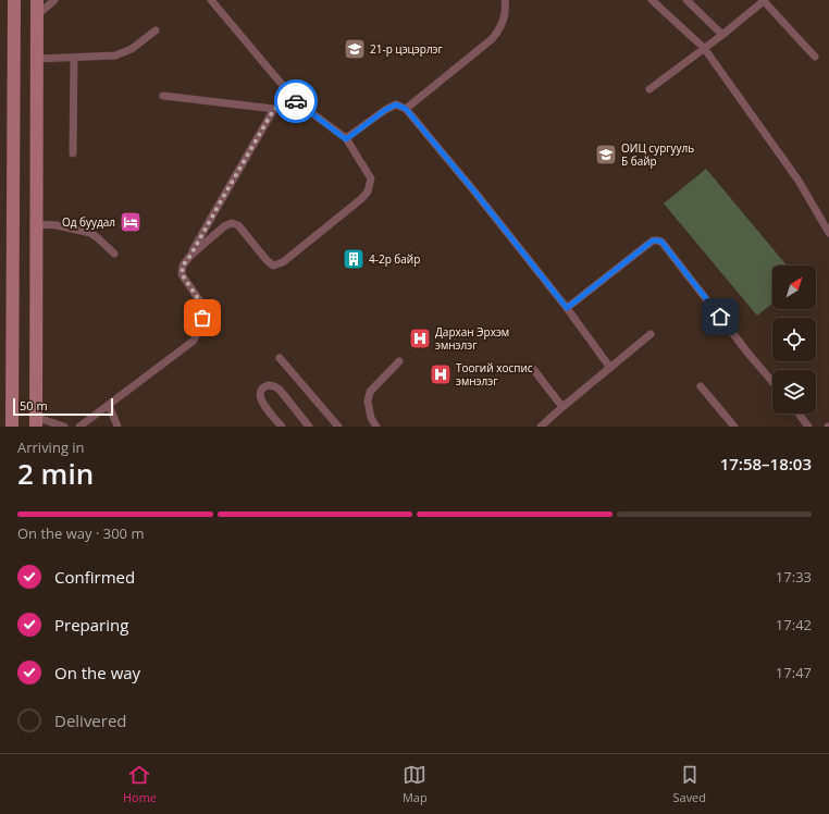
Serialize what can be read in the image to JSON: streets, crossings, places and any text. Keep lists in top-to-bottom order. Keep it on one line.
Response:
{"places":{"school or university":["21-р цэцэрлэг","ОИЦ сургууль Б байр"],"hotel":["Од буудал"],"building":["4-2р байр"],"hospital":["Дархан Эрхэм эмнэлэг","Тоогий хоспис эмнэлэг"]},"scale_bar":"50 m","north":"top right","page":{"scale":"50 m","heading":["2 min","Arriving in","17:58–18:03"],"bar":"On the way · 300 m","list":[["Confirmed","17:33"],["Preparing","17:42"],["On the way","17:47"],"Delivered"],"tabs":["Home","Map","Saved"]}}
